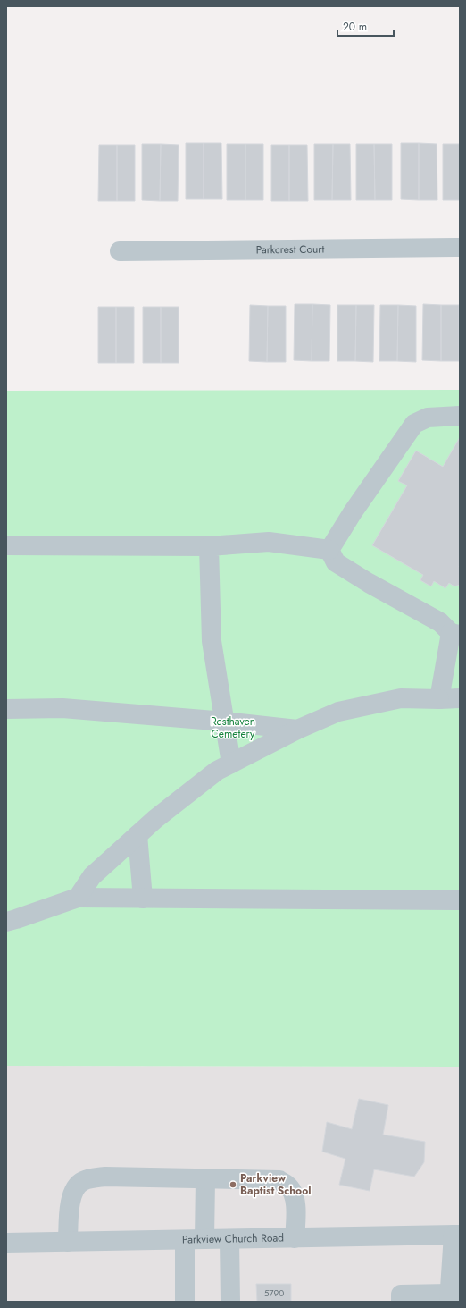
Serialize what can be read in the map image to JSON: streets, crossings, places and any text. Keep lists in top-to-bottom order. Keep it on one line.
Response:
{"streets":{"street":["Parkcrest Court","Parkview Church Road"]},"parks":["Resthaven Cemetery"],"places":["Parkview Baptist School"],"house_numbers":["5790"],"scale_bar":"20 m"}
